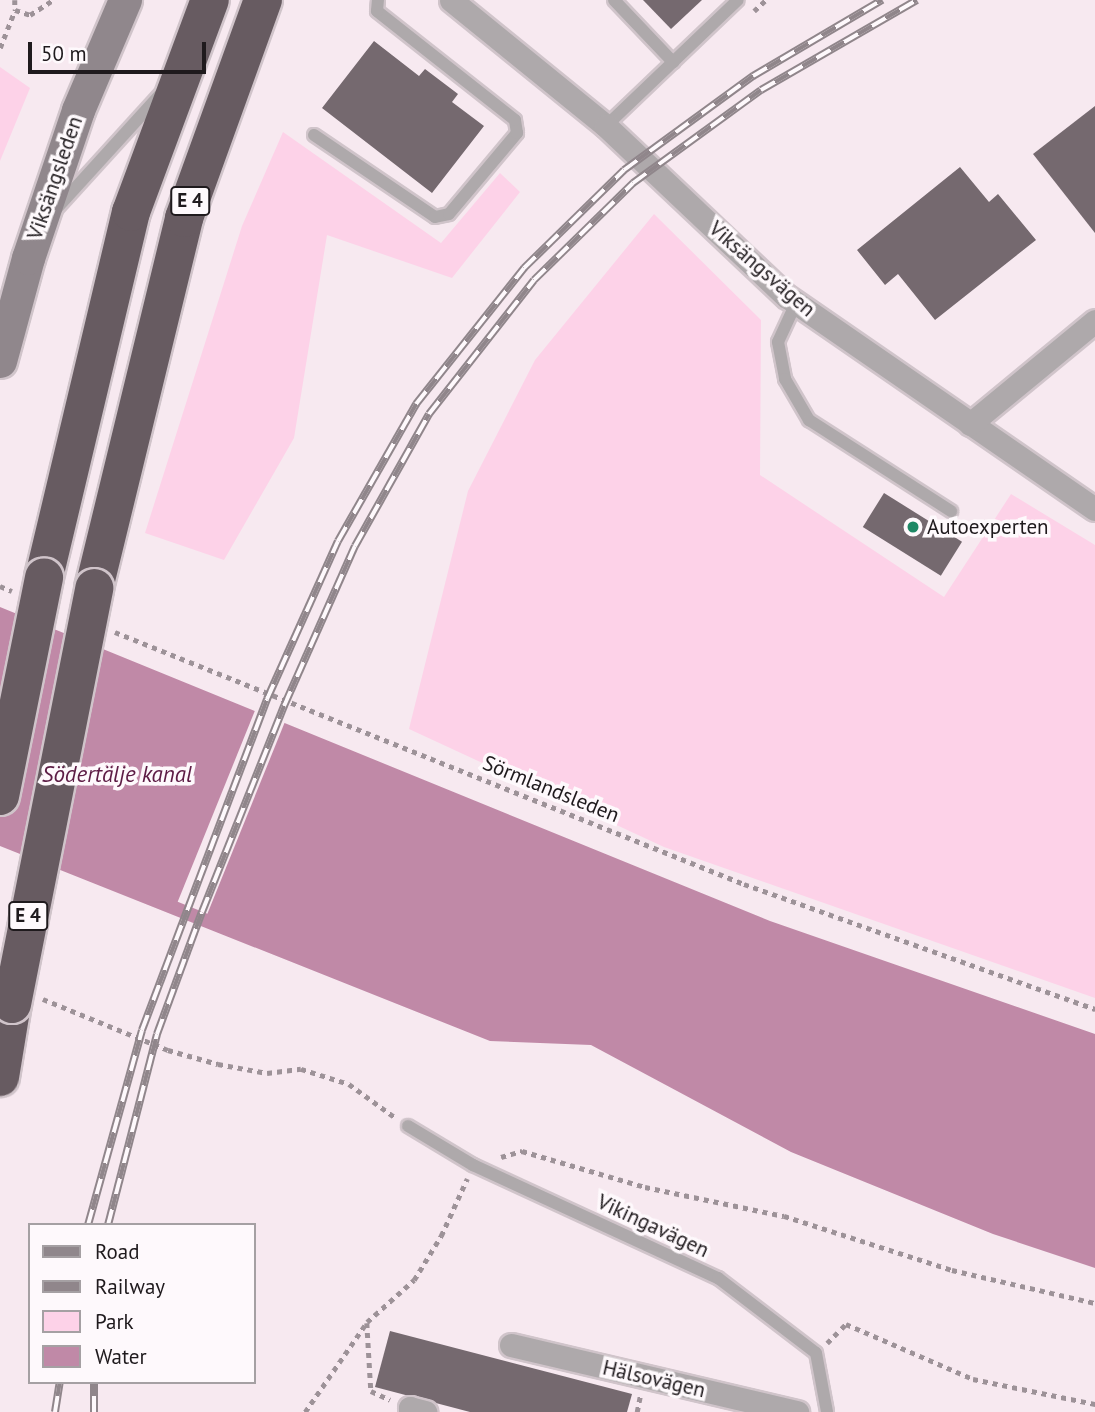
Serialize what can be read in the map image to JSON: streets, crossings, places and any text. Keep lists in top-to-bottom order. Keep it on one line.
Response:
{"streets":{"highway":["E 4"],"main road":["Viksängsleden"],"street":["Viksängsvägen","Hälsovägen"],"lane":["Vikingavägen"],"path":["Sörmlandsleden"]},"water":["Södertälje kanal"],"places":["Autoexperten"],"legend":["Road","Railway","Park","Water"],"scale_bar":"50 m"}
